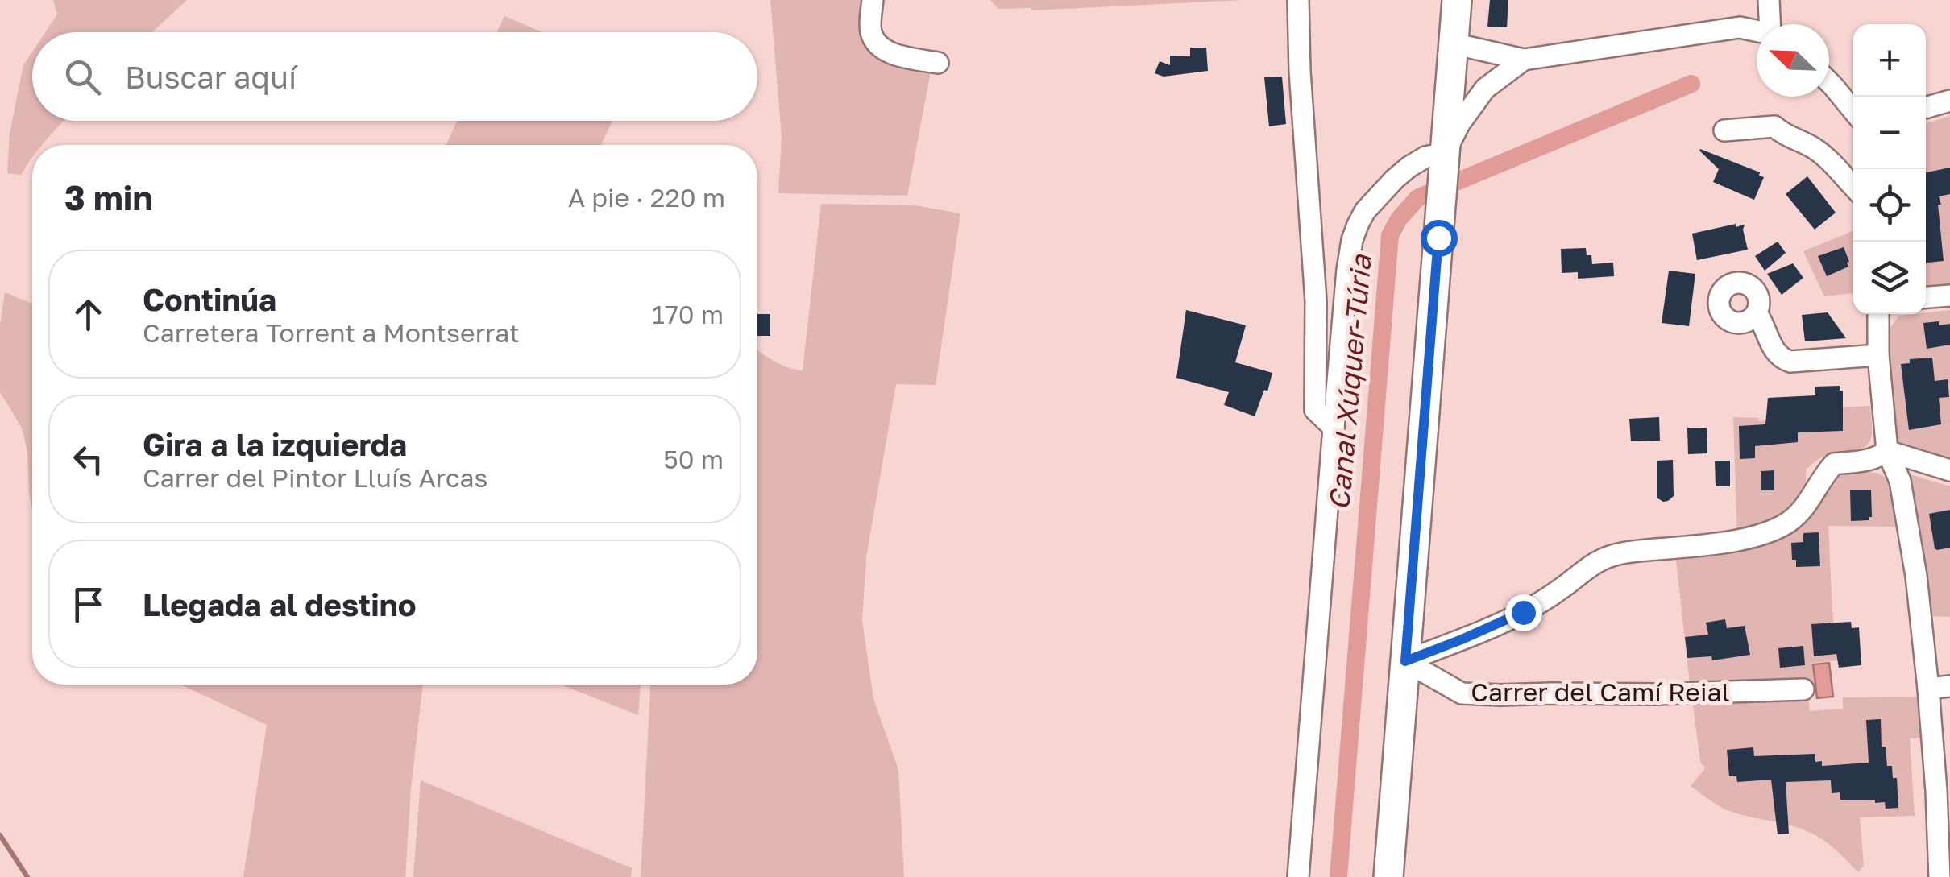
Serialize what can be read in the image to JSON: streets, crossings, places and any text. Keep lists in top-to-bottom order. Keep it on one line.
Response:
{"streets":{"street":["Carrer del Camí Reial"]},"water":["Canal Xúquer-Túria"],"north":"top left","page":{"map_buttons":["+","−"],"search":"Buscar aquí","heading":["3 min","A pie · 220 m"],"list":[["Continúa","Carretera Torrent a Montserrat","170 m"],["Gira a la izquierda","Carrer del Pintor Lluís Arcas","50 m"],"Llegada al destino"]}}
